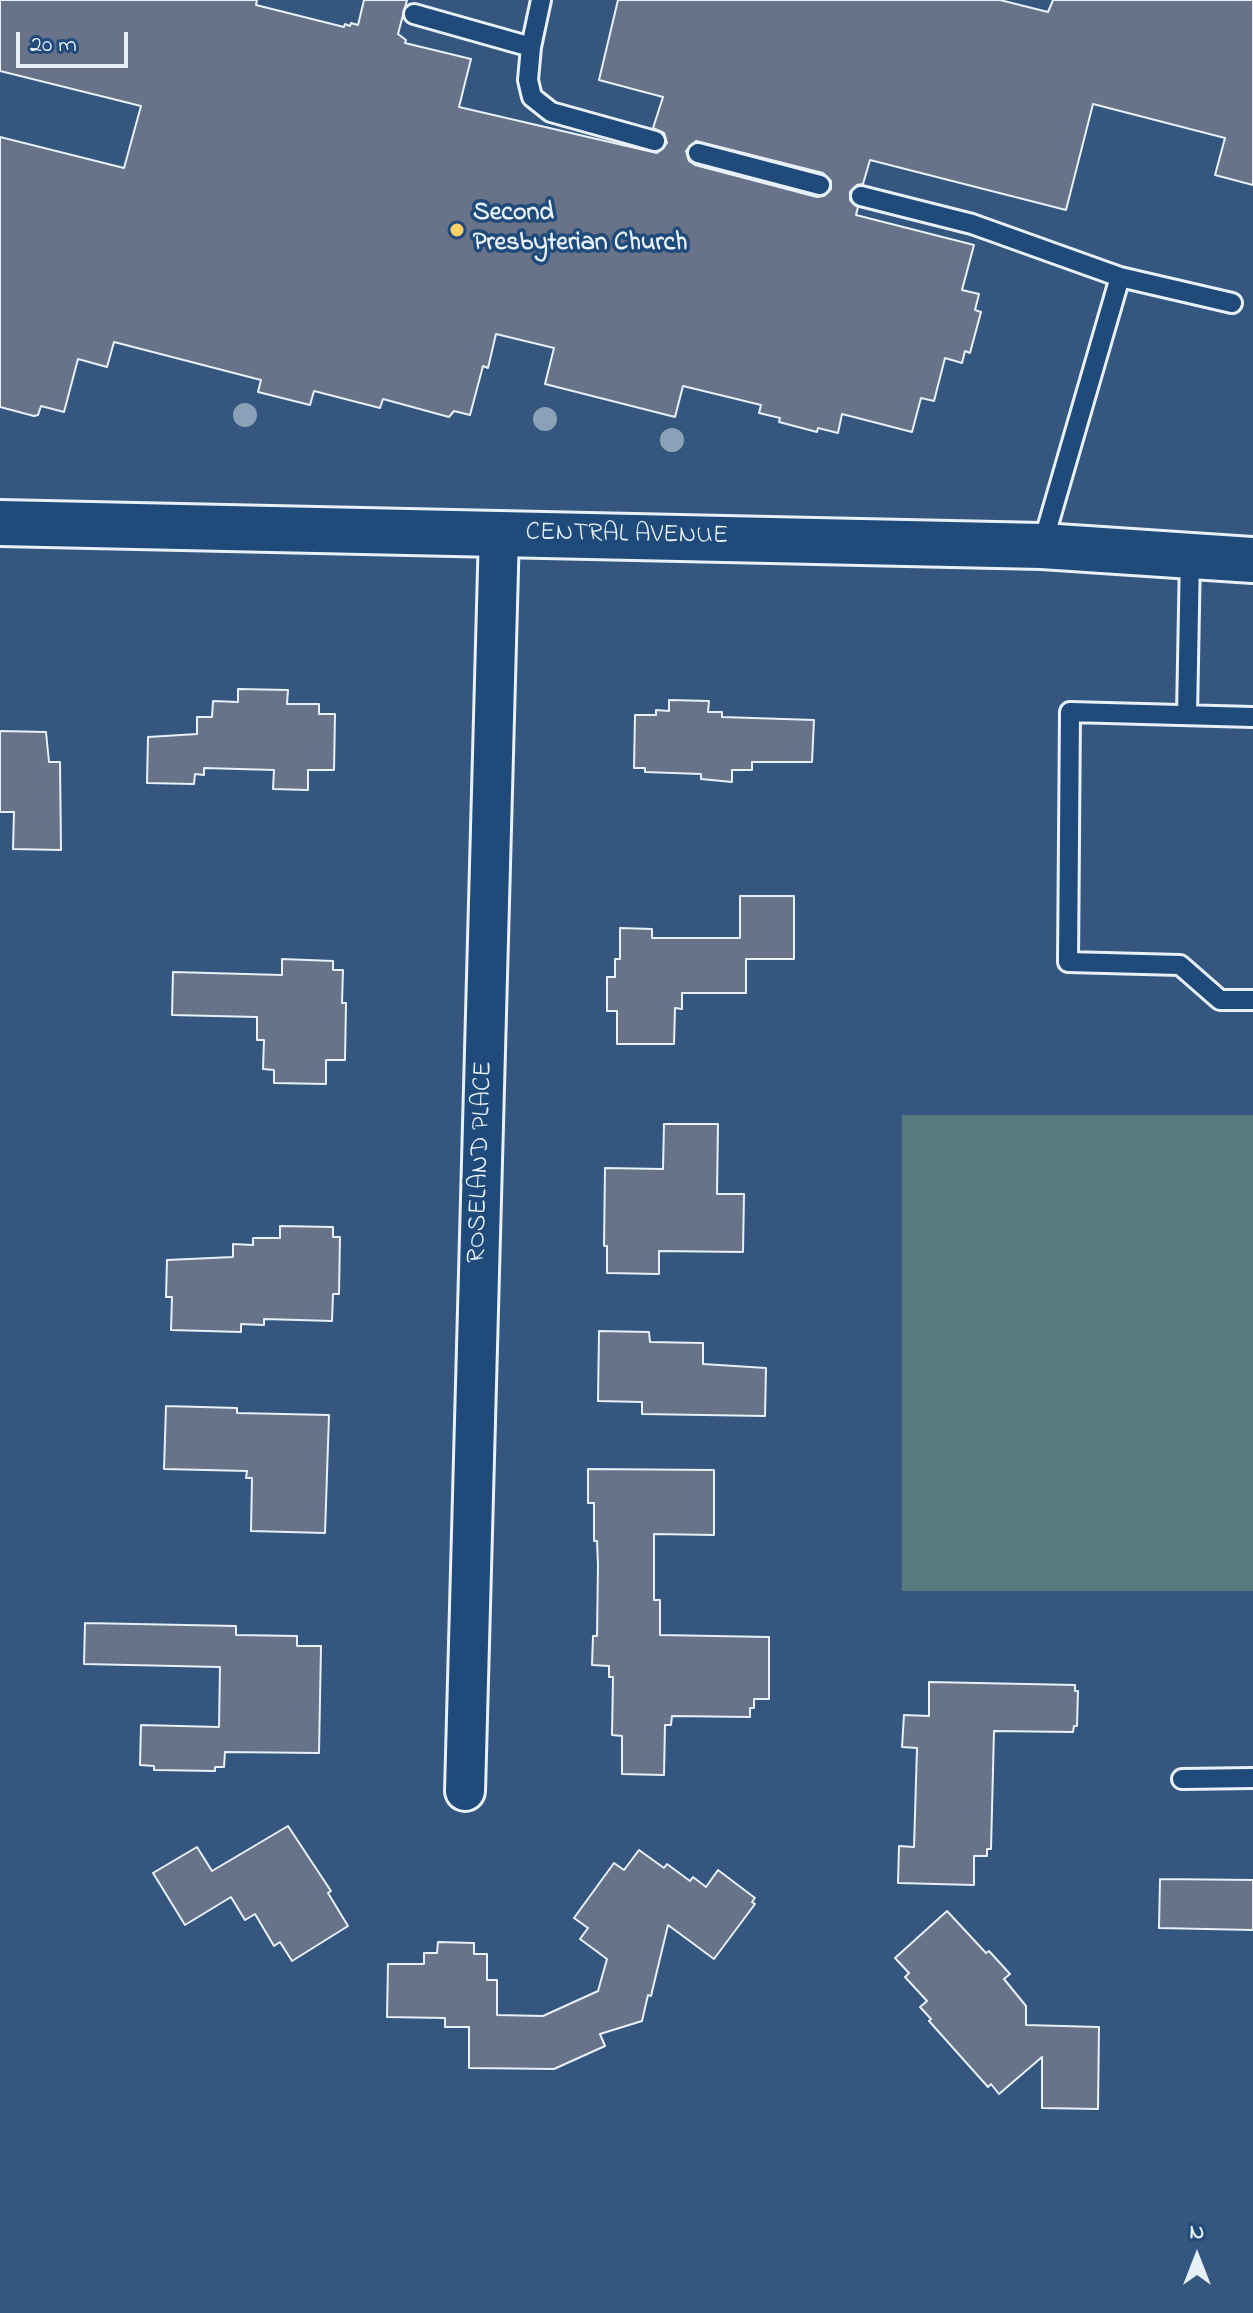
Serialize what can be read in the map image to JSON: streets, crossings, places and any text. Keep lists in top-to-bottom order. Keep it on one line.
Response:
{"streets":{"main road":["CENTRAL AVENUE"],"street":["ROSELAND PLACE"]},"crossings":[["CENTRAL AVENUE","ROSELAND PLACE"]],"places":["Second Presbyterian Church"],"scale_bar":"20 m","north":"top"}
